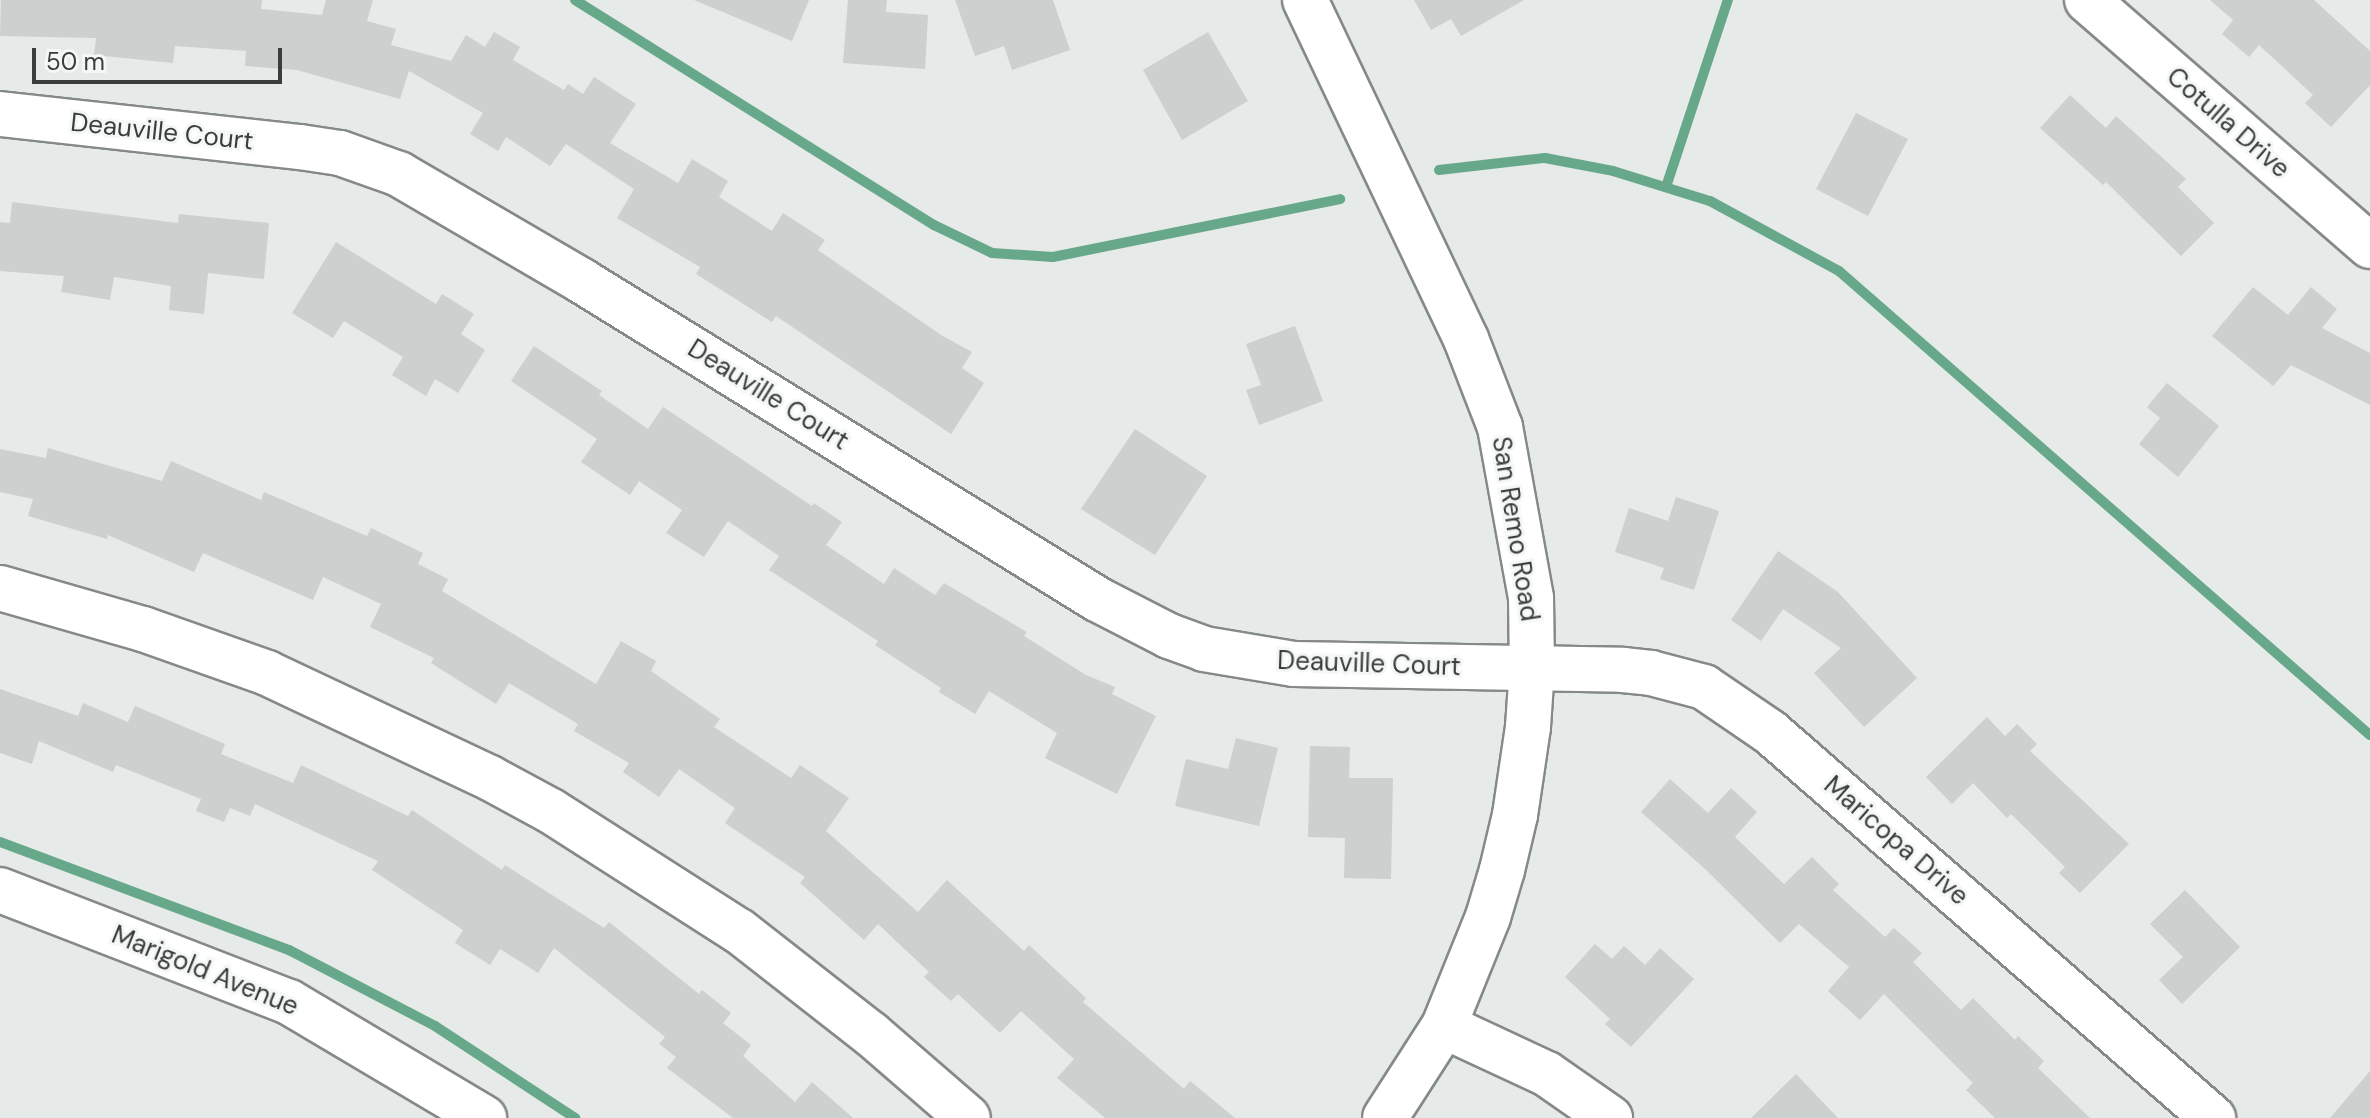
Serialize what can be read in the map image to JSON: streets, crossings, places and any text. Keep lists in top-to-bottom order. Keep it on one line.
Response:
{"streets":{"street":["Cotulla Drive","Deauville Court","San Remo Road","Maricopa Drive","Marigold Avenue"]},"crossings":[["Deauville Court","San Remo Road"],["Deauville Court","Maricopa Drive"],["San Remo Road","Maricopa Drive"]],"scale_bar":"50 m"}
